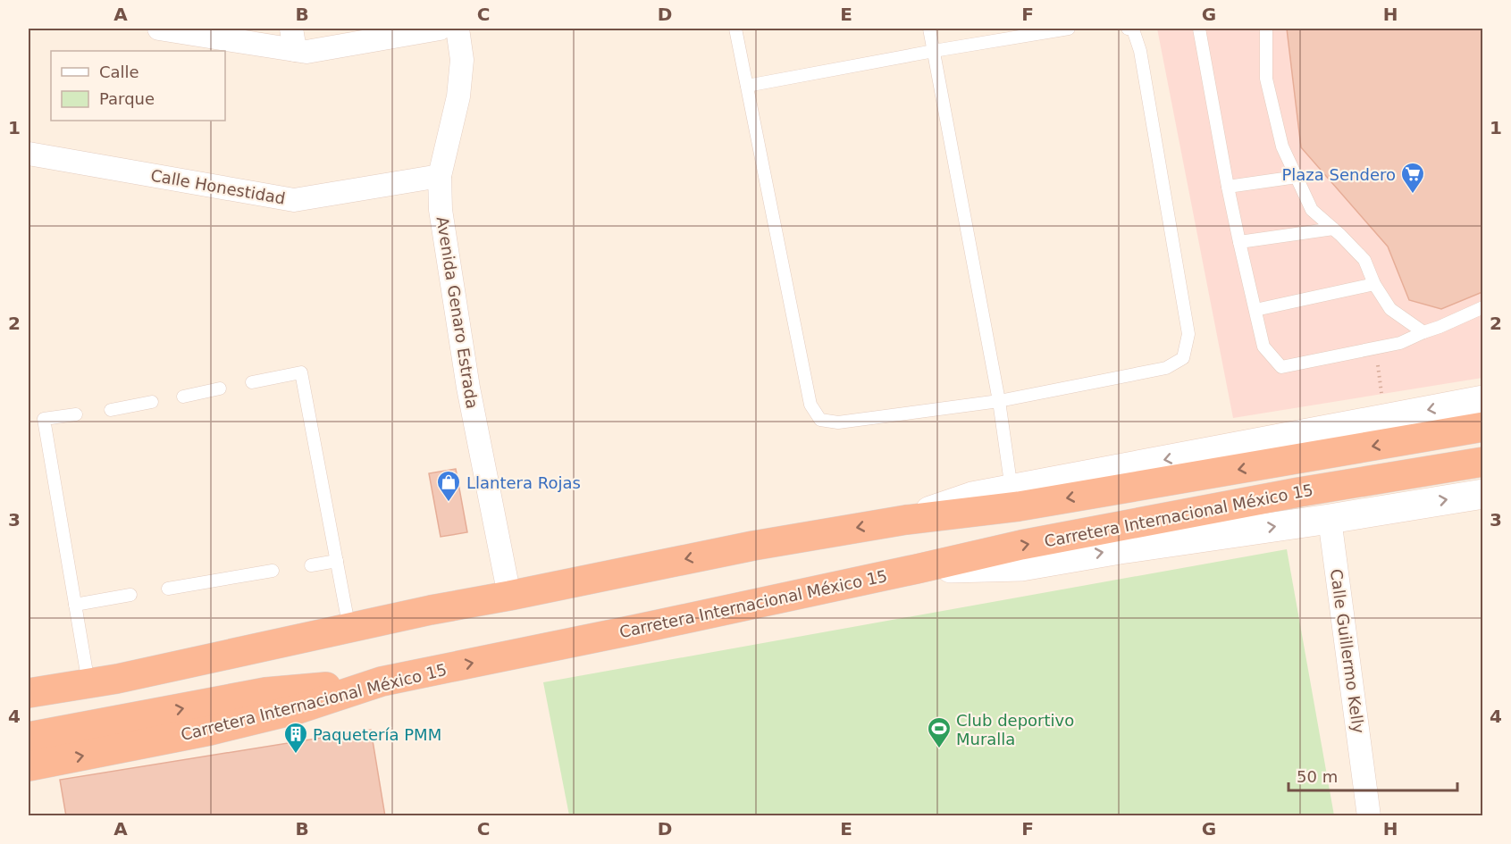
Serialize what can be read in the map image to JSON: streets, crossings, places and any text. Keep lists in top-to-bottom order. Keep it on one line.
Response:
{"streets":{"highway":["Carretera Internacional México 15"],"street":["Calle Honestidad","Avenida Genaro Estrada","Calle Guillermo Kelly"]},"crossings":[["Calle Honestidad","Avenida Genaro Estrada"],["Avenida Genaro Estrada","Carretera Internacional México 15"]],"places":{"supermarket":["Plaza Sendero"],"shop":["Llantera Rojas"],"sports":["Club deportivo Muralla"],"building":["Paquetería PMM"]},"legend":["Calle","Parque"],"scale_bar":"50 m","grid":{"columns":["A","B","C","D","E","F","G","H"],"rows":["1","2","3","4"]}}
